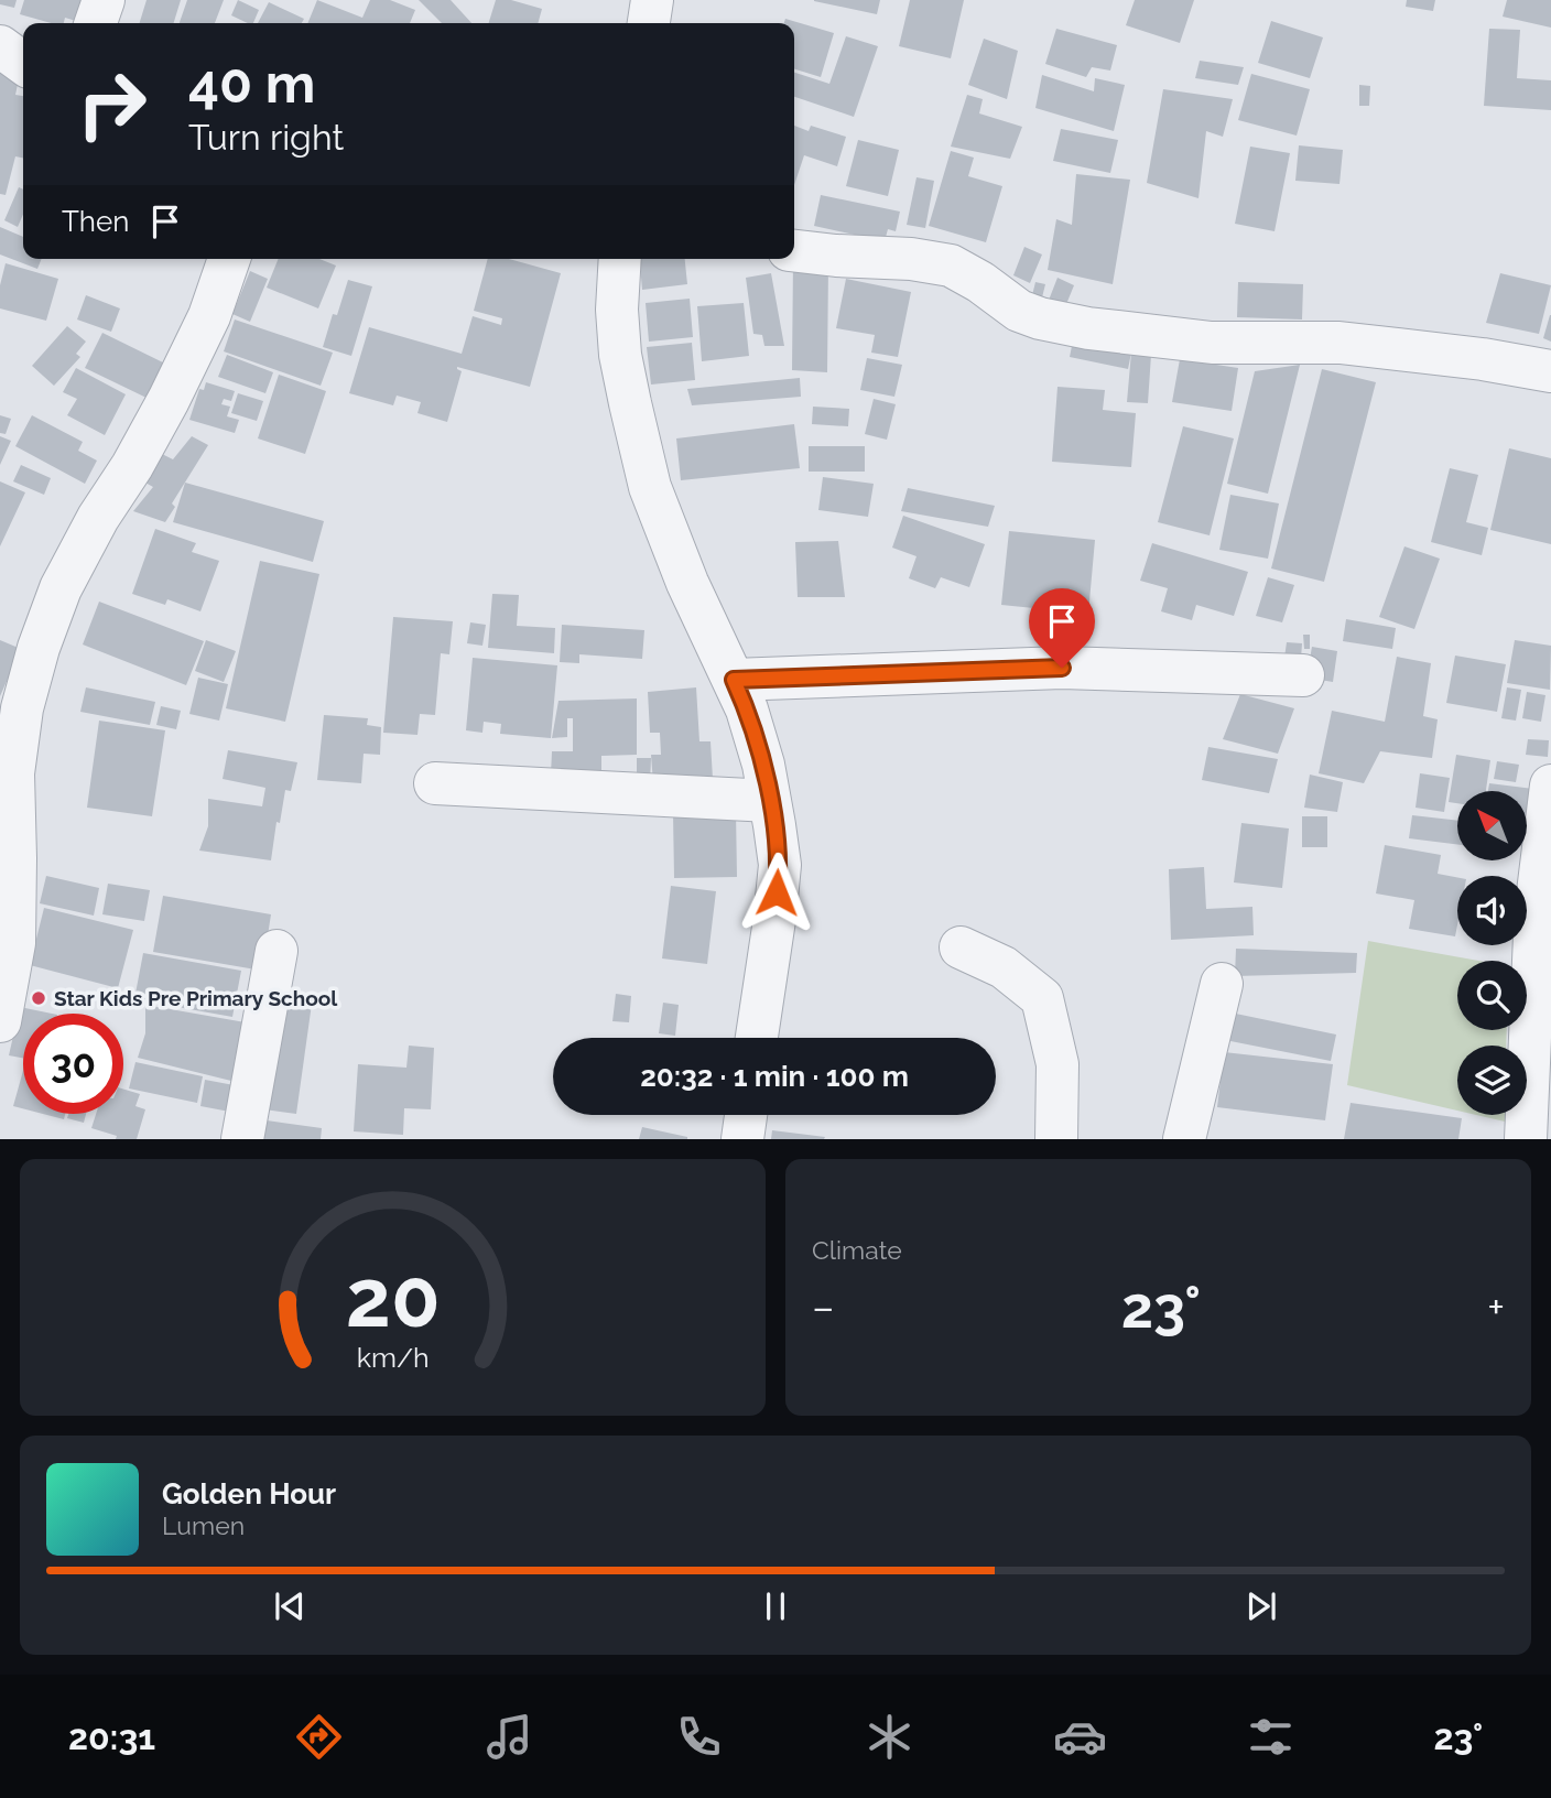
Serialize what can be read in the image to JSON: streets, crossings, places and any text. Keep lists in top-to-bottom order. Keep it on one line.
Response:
{"places":["Star Kids Pre Primary School"],"north":"top left","page":{"turn":["40 m","Turn right"],"then":"Then","limit":"30","trip":"20:32 · 1 min · 100 m","tile":"Climate","heat":["−","23°","+"],"song":["Golden Hour","Lumen"],"tabs":["20:31","23°"],"gauge":["20","km/h"]}}
